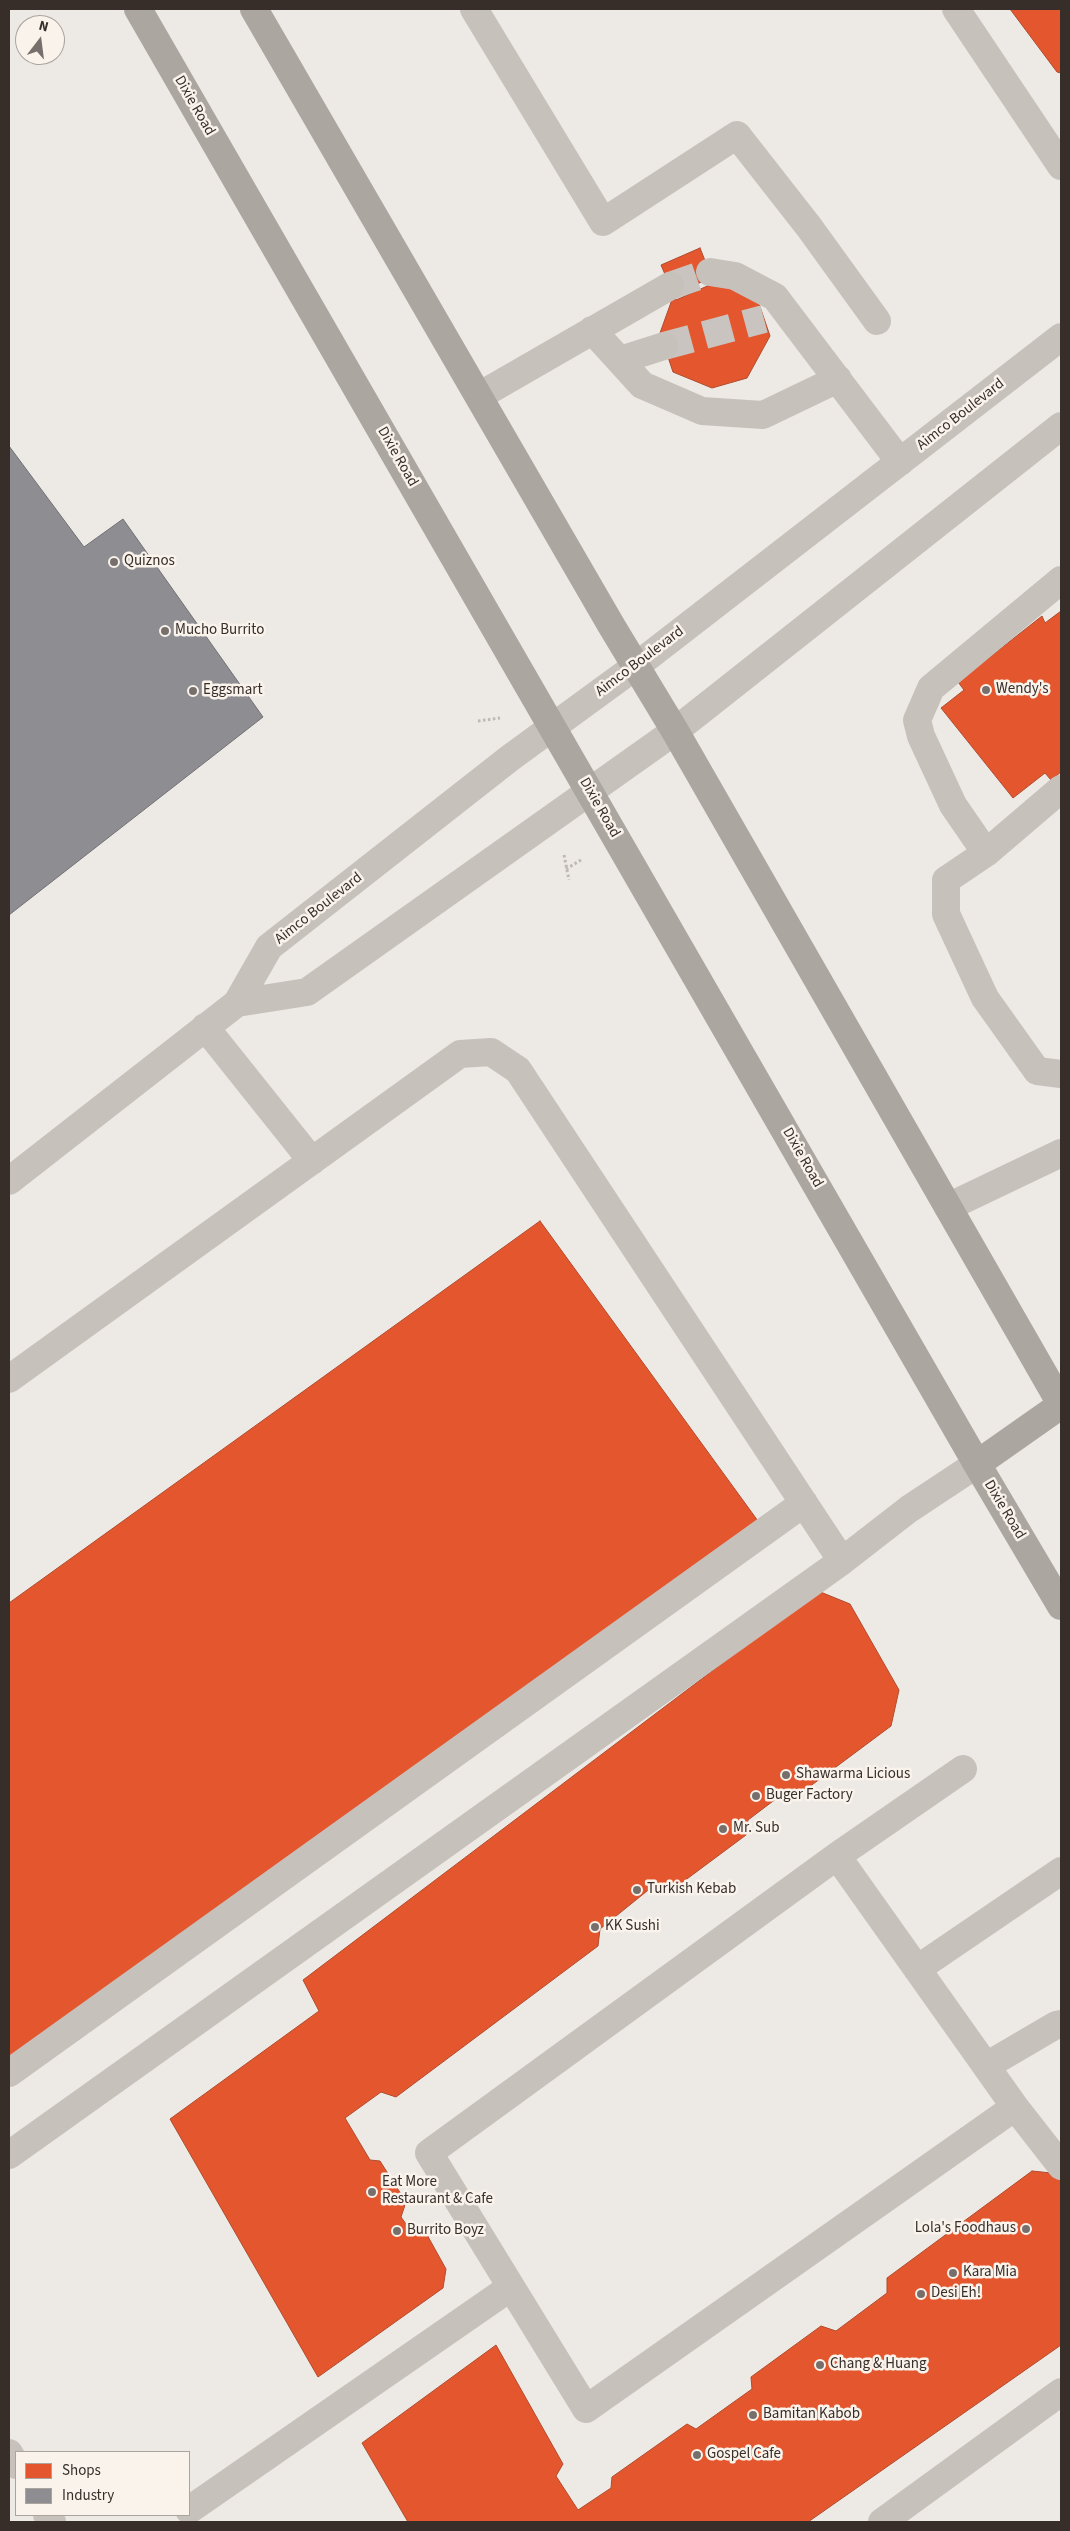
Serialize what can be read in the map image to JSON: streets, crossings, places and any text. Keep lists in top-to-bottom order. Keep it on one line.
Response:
{"streets":{"main road":["Dixie Road"],"street":["Aimco Boulevard"]},"crossings":[["Dixie Road","Aimco Boulevard"]],"places":["Quiznos","Mucho Burrito","Wendy's","Eggsmart","Shawarma Licious","Buger Factory","Mr. Sub","Turkish Kebab","KK Sushi","Eat More Restaurant & Cafe","Lola's Foodhaus","Burrito Boyz","Kara Mia","Desi Eh!","Chang & Huang","Bamitan Kabob","Gospel Cafe"],"legend":["Shops","Industry"],"north":"top"}
